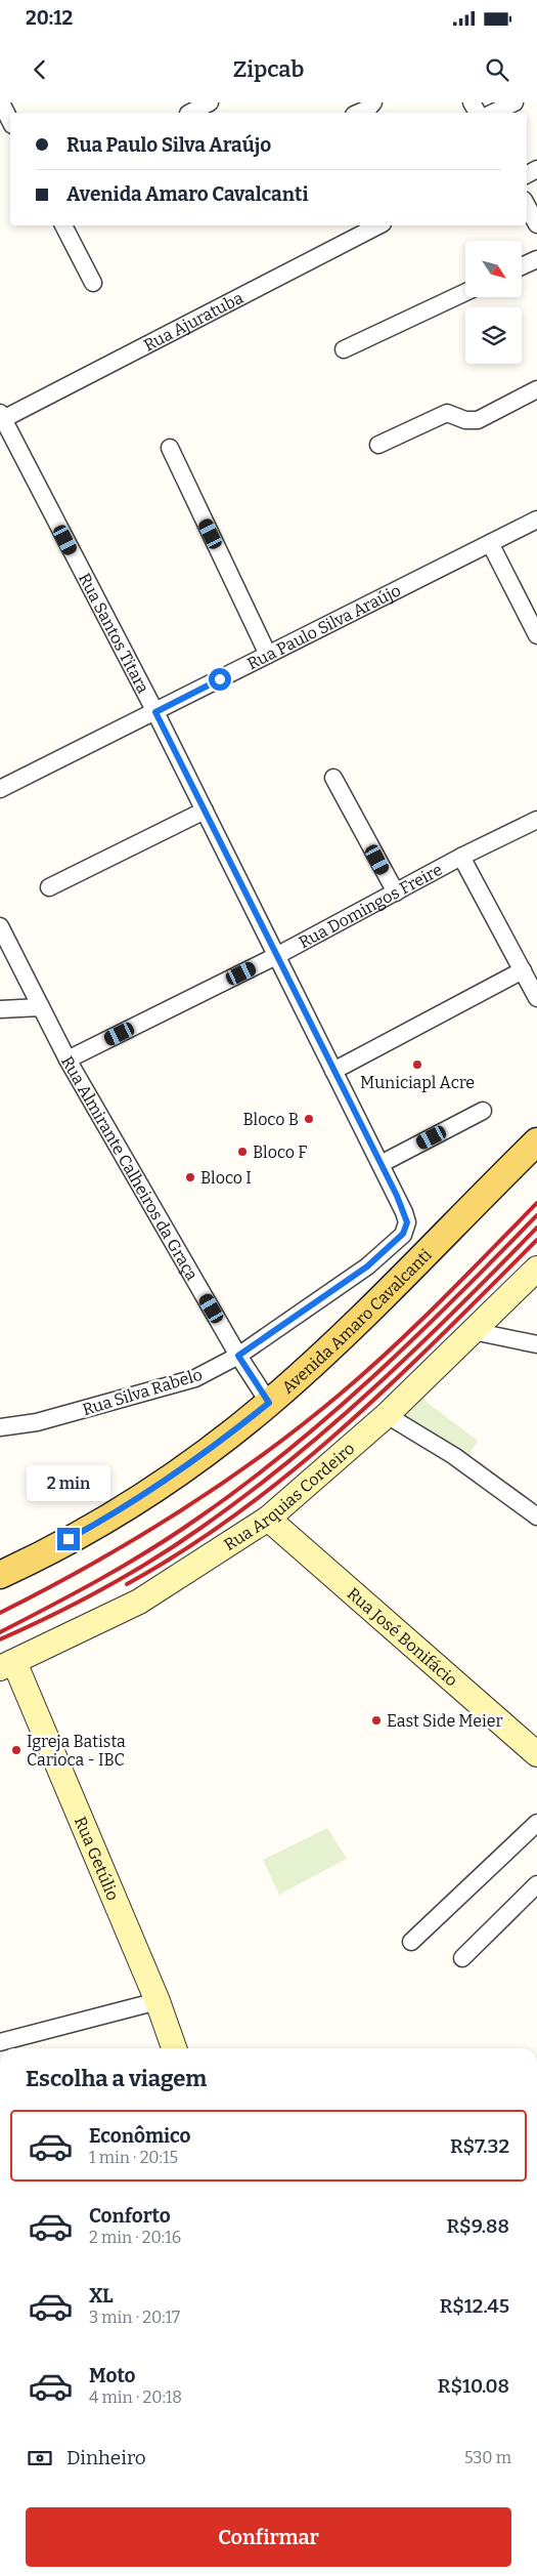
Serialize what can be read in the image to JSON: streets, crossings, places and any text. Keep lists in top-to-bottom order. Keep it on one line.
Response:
{"streets":{"main road":["Avenida Amaro Cavalcanti"],"street":["Rua Ajuratuba","Rua Paulo Silva Araújo","Rua Santos Titara","Rua Domingos Freire","Rua Almirante Calheiros da Graça","Rua Silva Rabelo","Rua Arquias Cordeiro","Rua José Bonifácio","Rua Getúlio"]},"crossings":[["Rua Ajuratuba","Rua Santos Titara"],["Rua Paulo Silva Araújo","Rua Santos Titara"],["Rua Santos Titara","Rua Domingos Freire"],["Rua Santos Titara","Rua Silva Rabelo"],["Rua Domingos Freire","Rua Almirante Calheiros da Graça"],["Rua Almirante Calheiros da Graça","Avenida Amaro Cavalcanti"],["Rua Almirante Calheiros da Graça","Rua Silva Rabelo"],["Rua Arquias Cordeiro","Rua José Bonifácio"],["Rua Arquias Cordeiro","Rua Getúlio"]],"places":["Municiapl Acre","Bloco B","Bloco F","Bloco I","East Side Meier","Igreja Batista Carioca - IBC"],"north":"bottom right","page":{"status":"20:12","header":"Zipcab","banner":["Rua Paulo Silva Araújo","Avenida Amaro Cavalcanti"],"bubble":"2 min","heading":"Escolha a viagem","list":[{"name":"Econômico","note":"1 min · 20:15","value":"R$7.32"},{"name":"Conforto","note":"2 min · 20:16","value":"R$9.88"},{"name":"XL","note":"3 min · 20:17","value":"R$12.45"},{"name":"Moto","note":"4 min · 20:18","value":"R$10.08"}],"pay":["Dinheiro","530 m"],"buttons":"Confirmar"}}
